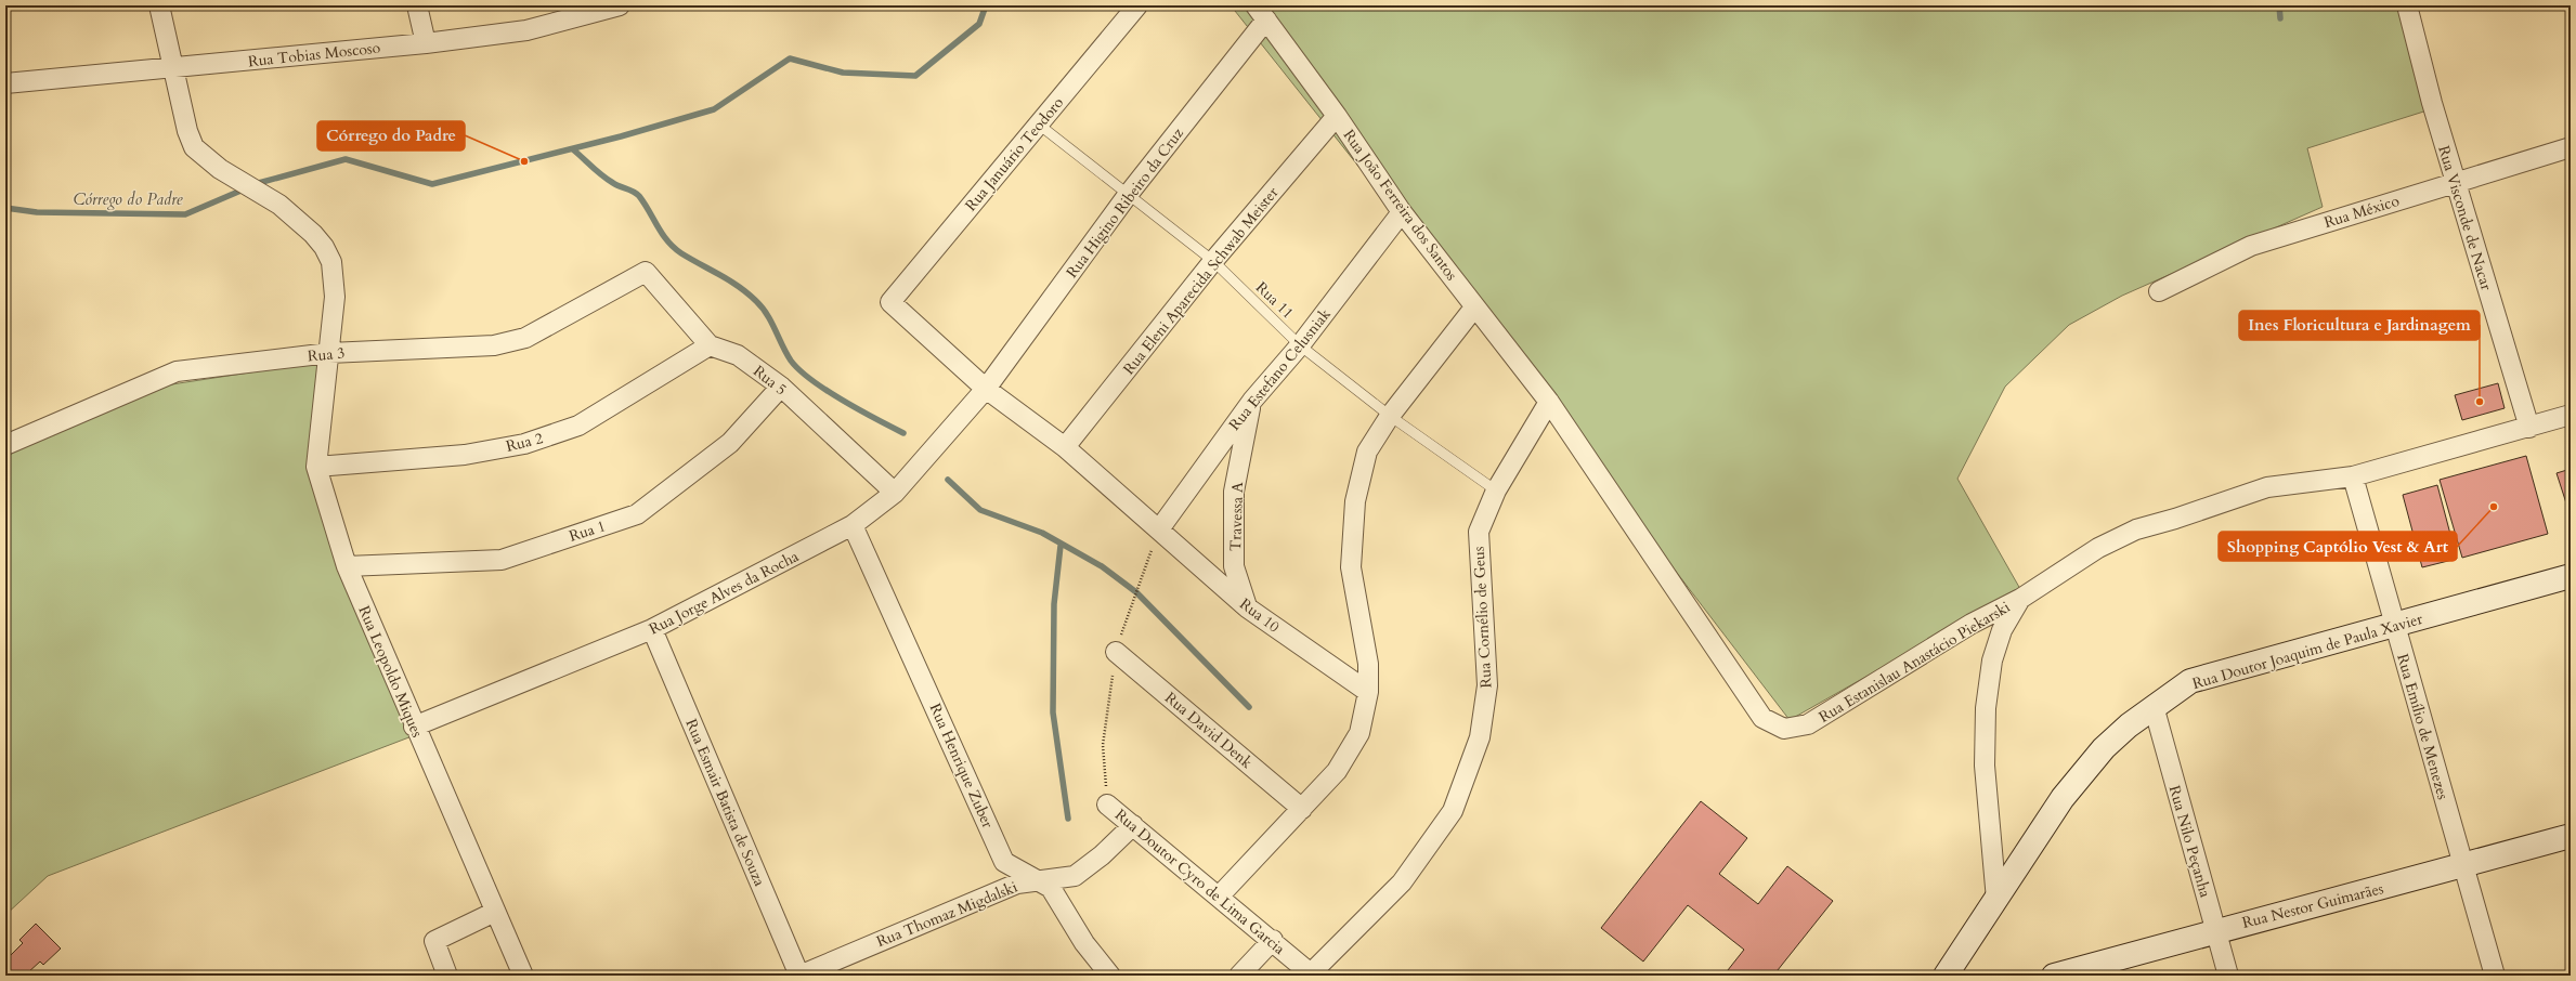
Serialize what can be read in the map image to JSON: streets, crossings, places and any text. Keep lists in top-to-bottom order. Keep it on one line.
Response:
{"streets":{"main road":["Rua Doutor Joaquim de Paula Xavier","Rua Nestor Guimarães"],"street":["Rua Tobias Moscoso","Rua Januário Teodoro","Rua Higino Ribeiro da Cruz","Rua João Ferreira dos Santos","Rua México","Rua Visconde de Nacar","Rua Eleni Aparecida Schwab Meister","Rua 3","Rua Estefano Celusniak","Rua 5","Rua 2","Travessa A","Rua 1","Rua Jorge Alves da Rocha","Rua 10","Rua Cornélio de Geus","Rua Estanislau Anastácio Piekarski","Rua Leopoldo Miques","Rua Emílio de Menezes","Rua David Denk","Rua Henrique Zuber","Rua Esmair Batista de Souza","Rua Nilo Peçanha","Rua Doutor Cyro de Lima Garcia","Rua Thomaz Migdalski"],"lane":["Rua 11"]},"crossings":[["Rua Tobias Moscoso","Rua Leopoldo Miques"],["Rua Januário Teodoro","Rua 11"],["Rua Januário Teodoro","Rua 10"],["Rua Higino Ribeiro da Cruz","Rua João Ferreira dos Santos"],["Rua Higino Ribeiro da Cruz","Rua 11"],["Rua Higino Ribeiro da Cruz","Rua Jorge Alves da Rocha"],["Rua Higino Ribeiro da Cruz","Rua 10"],["Rua João Ferreira dos Santos","Rua Eleni Aparecida Schwab Meister"],["Rua João Ferreira dos Santos","Rua Estefano Celusniak"],["Rua João Ferreira dos Santos","Rua Cornélio de Geus"],["Rua João Ferreira dos Santos","Rua Estanislau Anastácio Piekarski"],["Rua México","Rua Visconde de Nacar"],["Rua Visconde de Nacar","Rua Estanislau Anastácio Piekarski"],["Rua Eleni Aparecida Schwab Meister","Rua 11"],["Rua Eleni Aparecida Schwab Meister","Rua 10"],["Rua 11","Rua Estefano Celusniak"],["Rua 11","Rua Cornélio de Geus"],["Rua 3","Rua 5"],["Rua 3","Rua 2"],["Rua 3","Rua Leopoldo Miques"],["Rua Estefano Celusniak","Travessa A"],["Rua Estefano Celusniak","Rua 10"],["Rua 5","Rua 2"],["Rua 5","Rua 1"],["Rua 5","Rua Jorge Alves da Rocha"],["Rua 2","Rua Leopoldo Miques"],["Travessa A","Rua 10"],["Rua 1","Rua Leopoldo Miques"],["Rua Jorge Alves da Rocha","Rua 10"],["Rua Jorge Alves da Rocha","Rua Leopoldo Miques"],["Rua Jorge Alves da Rocha","Rua Henrique Zuber"],["Rua Jorge Alves da Rocha","Rua Esmair Batista de Souza"],["Rua Cornélio de Geus","Rua Doutor Cyro de Lima Garcia"],["Rua Doutor Joaquim de Paula Xavier","Rua Estanislau Anastácio Piekarski"],["Rua Doutor Joaquim de Paula Xavier","Rua Emílio de Menezes"],["Rua Doutor Joaquim de Paula Xavier","Rua Nilo Peçanha"],["Rua Estanislau Anastácio Piekarski","Rua Emílio de Menezes"],["Rua Emílio de Menezes","Rua Nestor Guimarães"],["Rua Henrique Zuber","Rua Thomaz Migdalski"],["Rua Esmair Batista de Souza","Rua Thomaz Migdalski"],["Rua Nilo Peçanha","Rua Nestor Guimarães"],["Rua Doutor Cyro de Lima Garcia","Rua Thomaz Migdalski"]],"water":["Córrego do Padre"],"places":["Córrego do Padre","Ines Floricultura e Jardinagem","Shopping Captólio Vest & Art"]}
